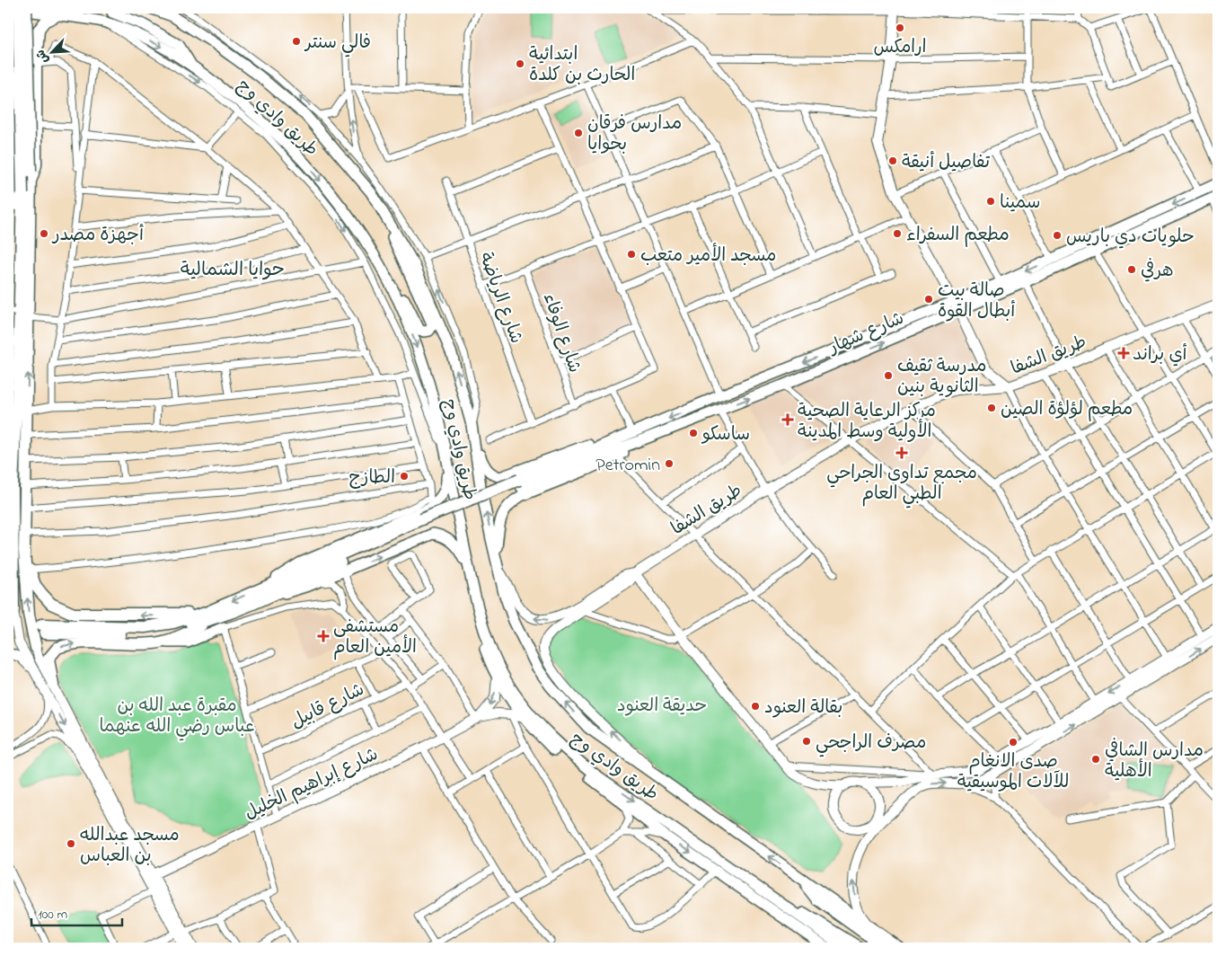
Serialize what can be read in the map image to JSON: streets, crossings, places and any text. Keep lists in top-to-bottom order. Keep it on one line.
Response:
{"streets":{"main road":["طريق وادي وج","شارع شهار"],"street":["شارع الرياضة","شارع الوفاء","طريق الشفا","شارع قابيل","شارع إبراهيم الخليل"]},"districts":["حوايا الشمالية"],"parks":["مقبرة عبد الله بن عباس رضي الله عنهما","حديقة العنود"],"places":{"other":["ارامكس","فالي سنتر","ابتدائية الحارث بن كلدة","مدارس فرقان بحوايا","تفاصيل أنيقة","سمينا","أجهزة مصدر","مطعم السفراء","حلويات دي باريس","مسجد الأمير متعب","هرفي","صالة بيت أبطال القوة","مدرسة ثقيف الثانوية بنين","مطعم لؤلؤة الصين","ساسكو","Petromin","الطازج","بقالة العنود","مصرف الراجحي","صدى الانغام للآلات الموسيقية","مدارس الشافي الأهلية","مسجد عبدالله بن العباس"],"health":["أي براند","مركز الرعاية الصحية الأولية وسط المدينة","مجمع تداوي الجراحي الطبي العام","مستشفى الأمين العام"]},"scale_bar":"100 m","north":"bottom left"}
